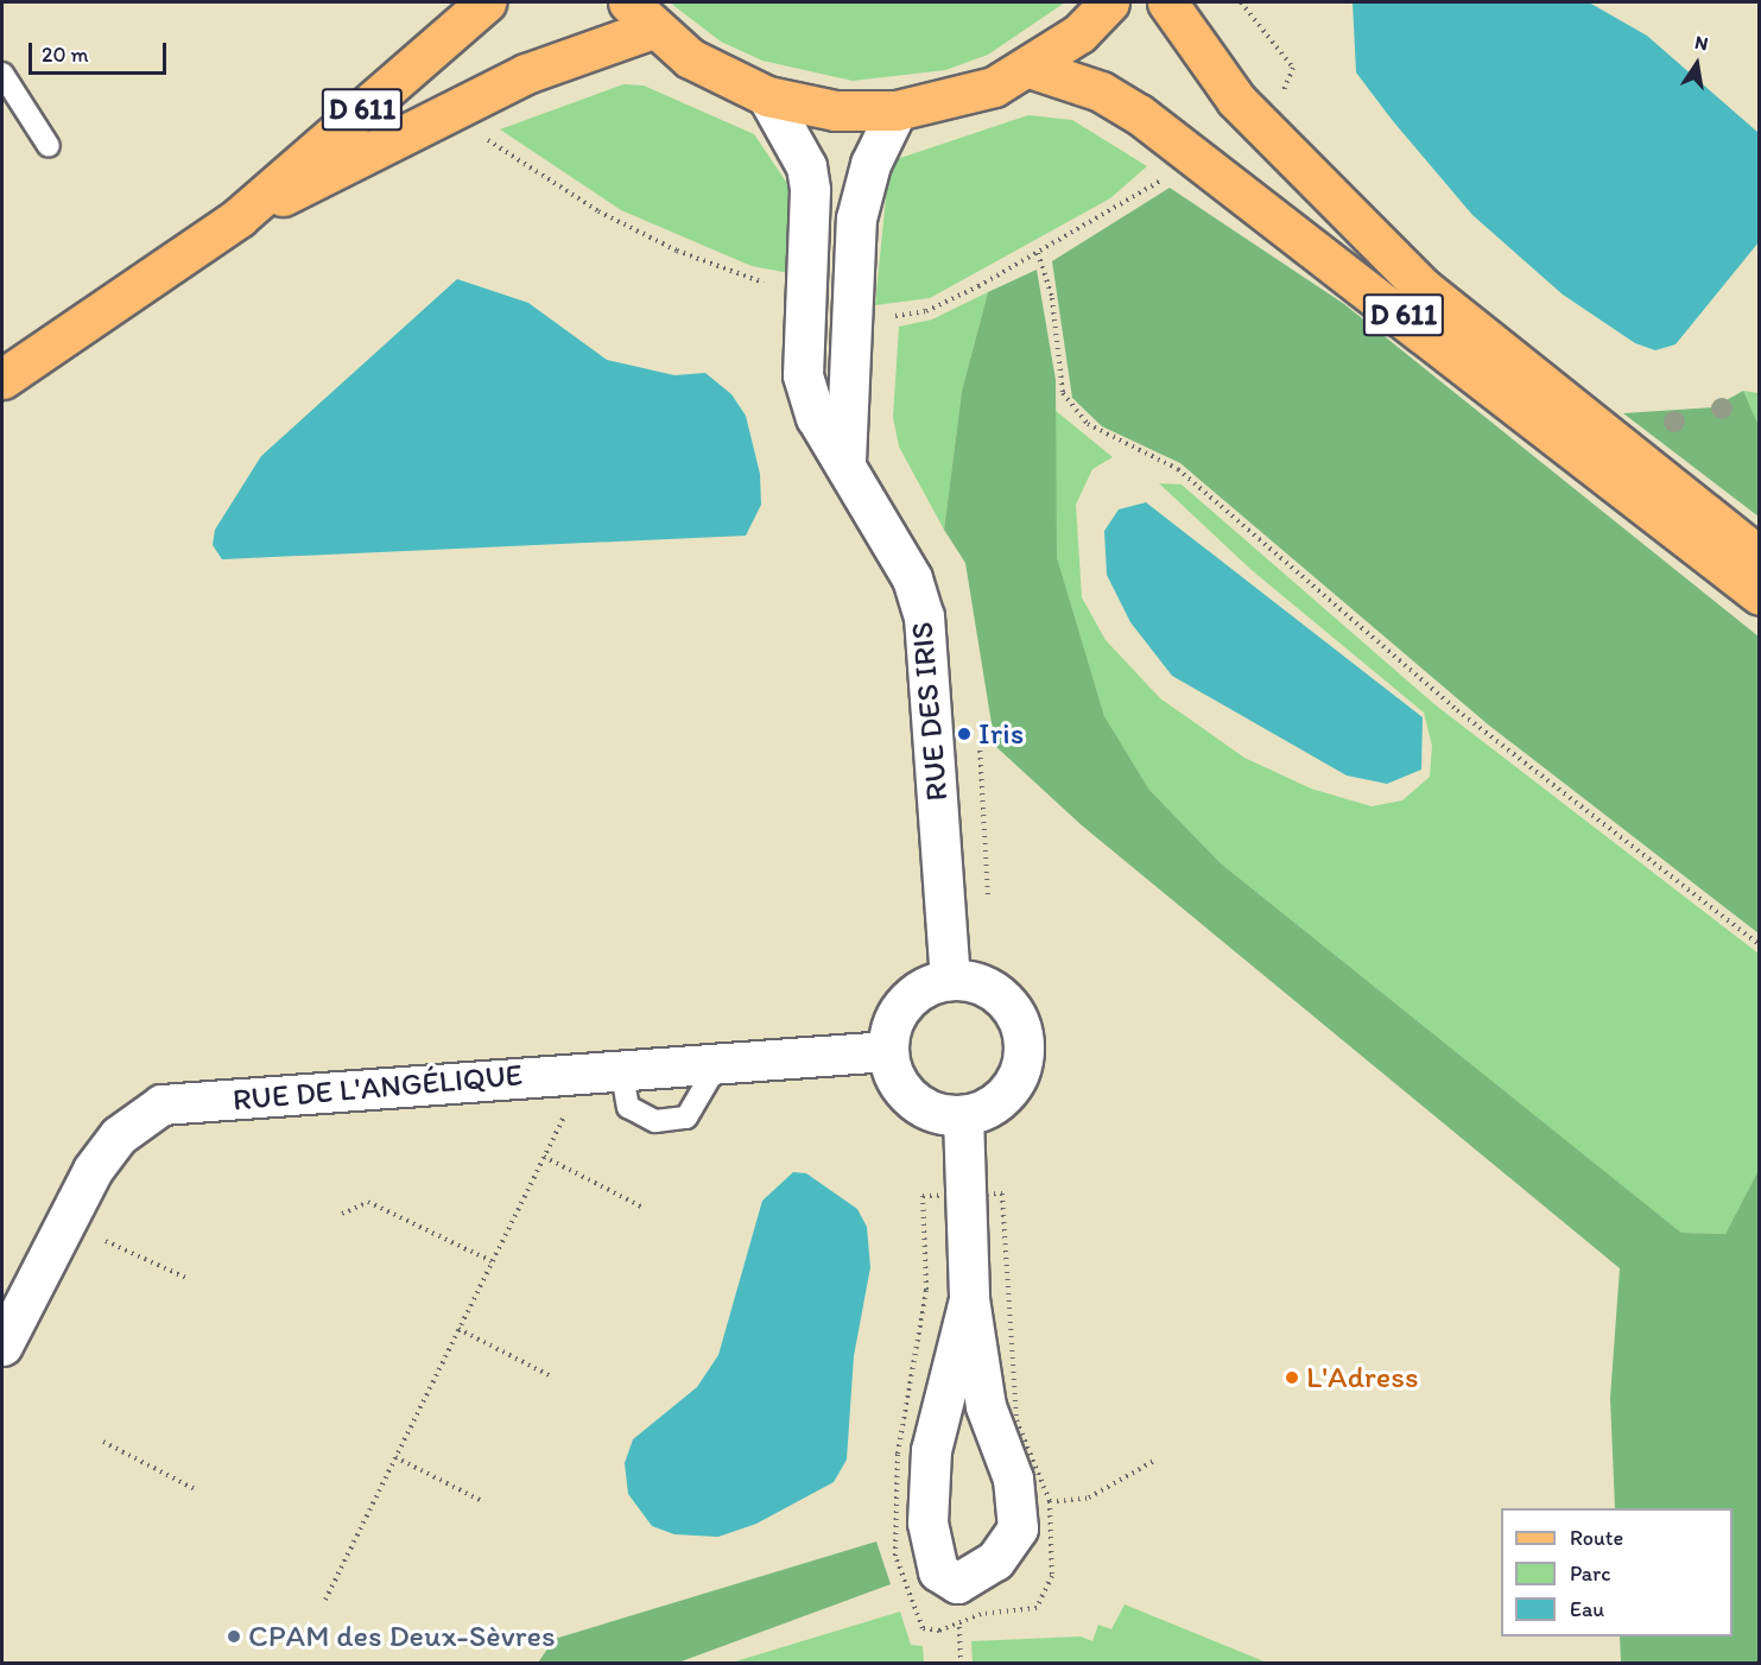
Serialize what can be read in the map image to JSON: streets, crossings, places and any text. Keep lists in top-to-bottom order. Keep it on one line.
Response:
{"streets":{"main road":["D 611"],"street":["RUE DES IRIS","RUE DE L'ANGÉLIQUE"]},"crossings":[["RUE DES IRIS","RUE DE L'ANGÉLIQUE"]],"places":["Iris","L'Adress","CPAM des Deux-Sèvres"],"legend":["Route","Parc","Eau"],"scale_bar":"20 m","north":"top"}
